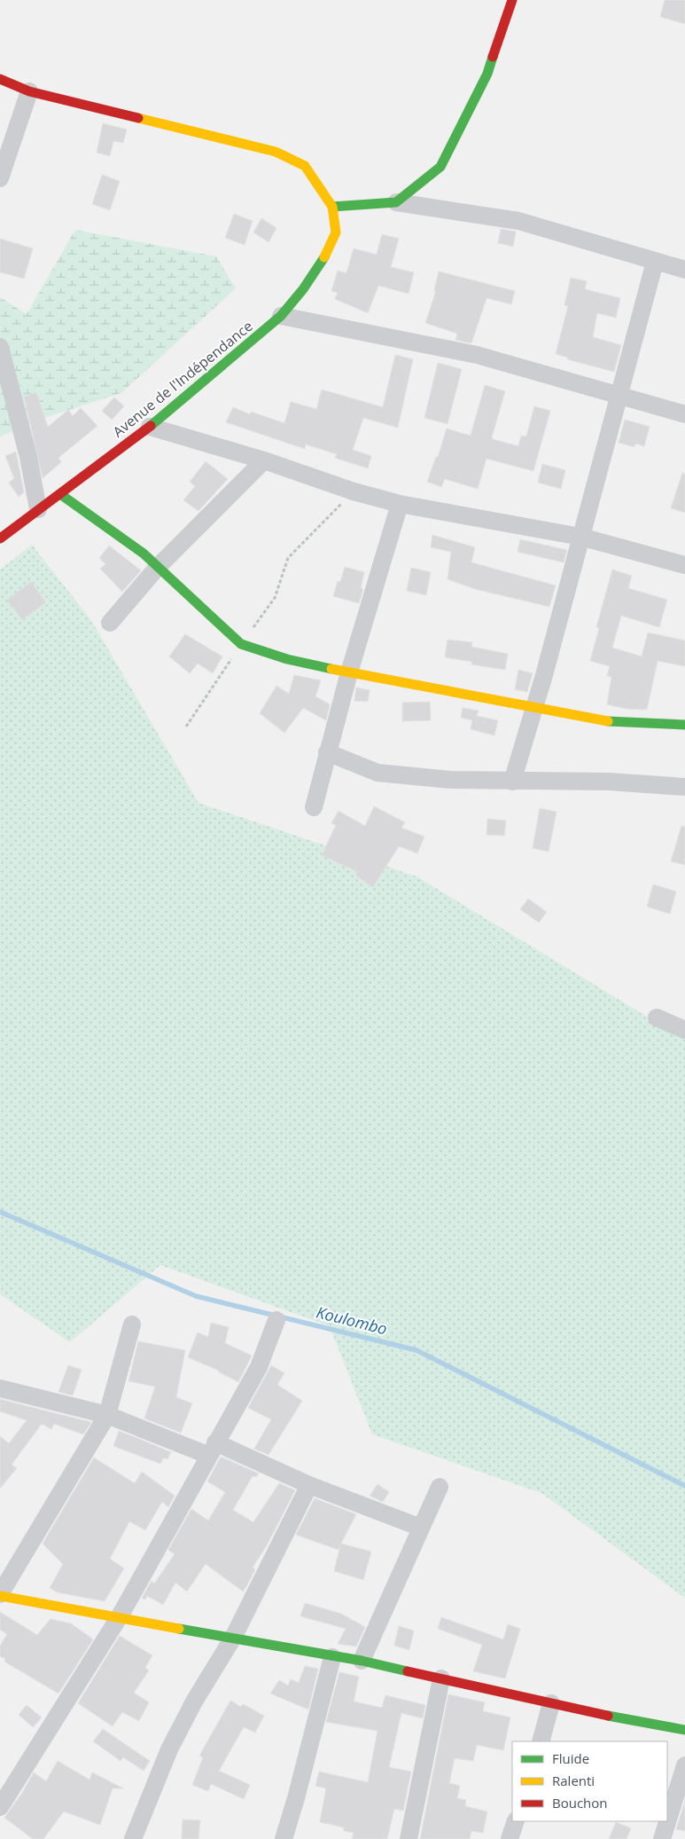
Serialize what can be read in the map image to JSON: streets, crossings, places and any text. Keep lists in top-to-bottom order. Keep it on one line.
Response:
{"streets":{"street":["Avenue de l'Indépendance"]},"water":["Koulombo"],"legend":["Fluide","Ralenti","Bouchon"]}
